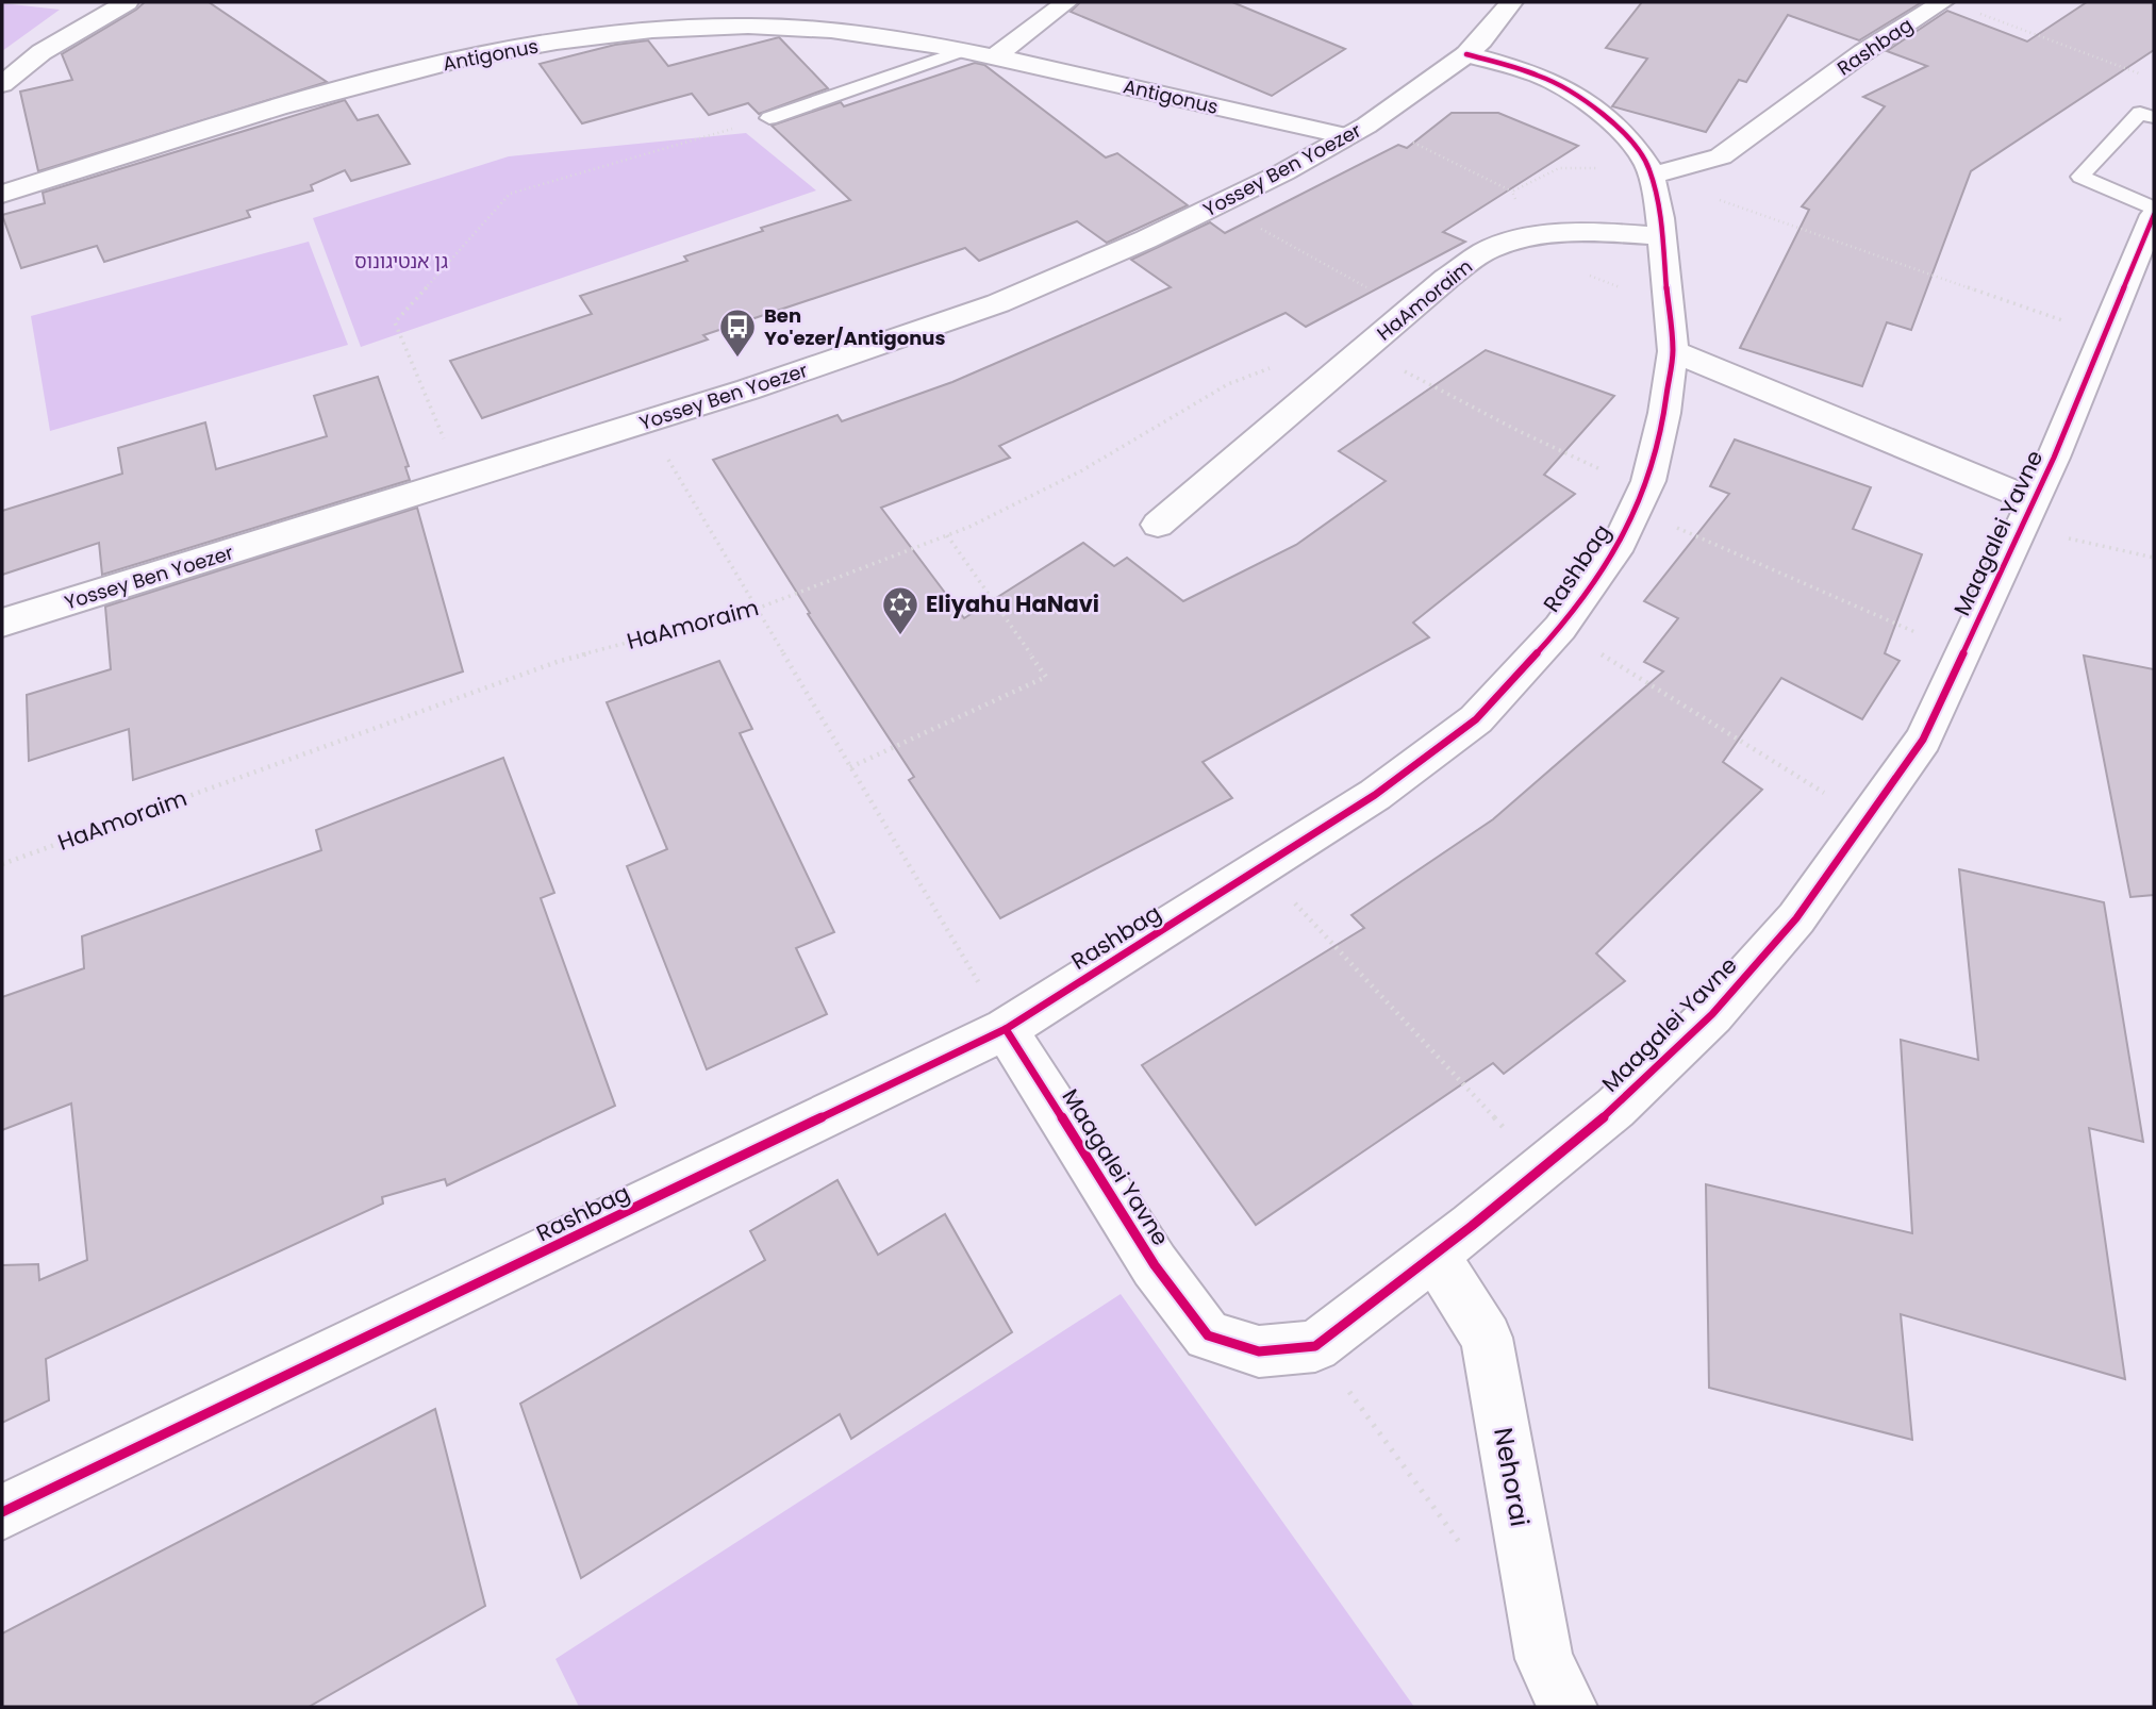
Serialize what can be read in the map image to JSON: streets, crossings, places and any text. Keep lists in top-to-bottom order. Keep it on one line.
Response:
{"streets":{"street":["Rashbag","Antigonus","Yossey Ben Yoezer","HaAmoraim","Maagalei Yavne","Nehorai"]},"crossings":[["Rashbag","Yossey Ben Yoezer"],["Rashbag","HaAmoraim"],["Rashbag","Maagalei Yavne"],["Antigonus","Yossey Ben Yoezer"],["Maagalei Yavne","Nehorai"]],"parks":["גן אנטיגונוס"],"places":{"bus stop":["Ben Yo'ezer/Antigonus"],"synagogue":["Eliyahu HaNavi"]}}
